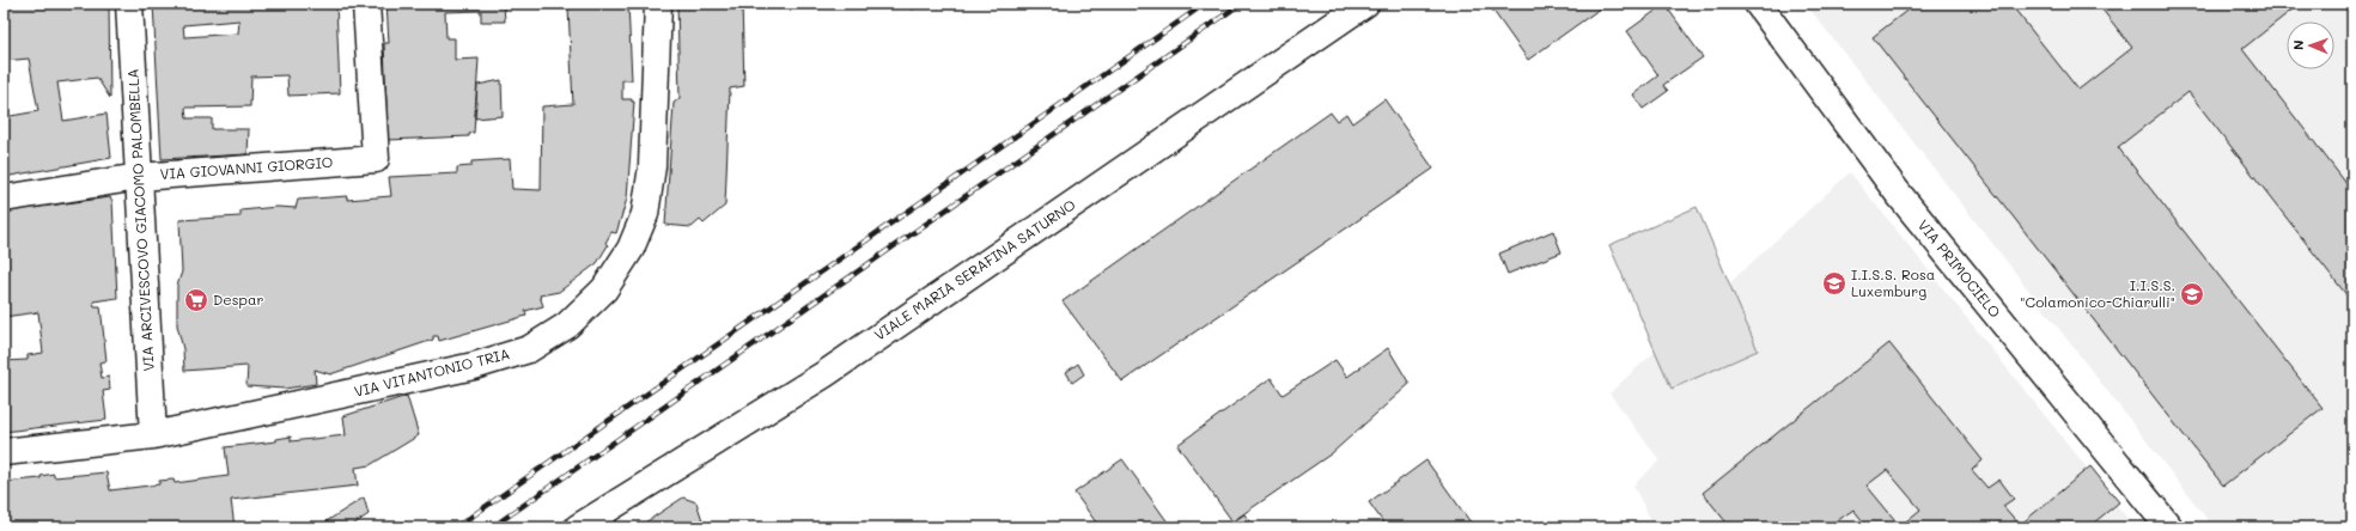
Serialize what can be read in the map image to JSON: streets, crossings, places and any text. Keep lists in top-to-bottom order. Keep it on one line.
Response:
{"streets":{"street":["VIA GIOVANNI GIORGIO","VIA ARCIVESCOVO GIACOMO PALOMBELLA","VIA PRIMOCIELO","VIALE MARIA SERAFINA SATURNO","VIA VITANTONIO TRIA"]},"crossings":[["VIA GIOVANNI GIORGIO","VIA ARCIVESCOVO GIACOMO PALOMBELLA"],["VIA ARCIVESCOVO GIACOMO PALOMBELLA","VIA VITANTONIO TRIA"]],"places":{"school or university":["I.I.S.S. Rosa Luxemburg","I.I.S.S. \"Colamonico-Chiarulli\""],"supermarket":["Despar"]},"north":"left"}
